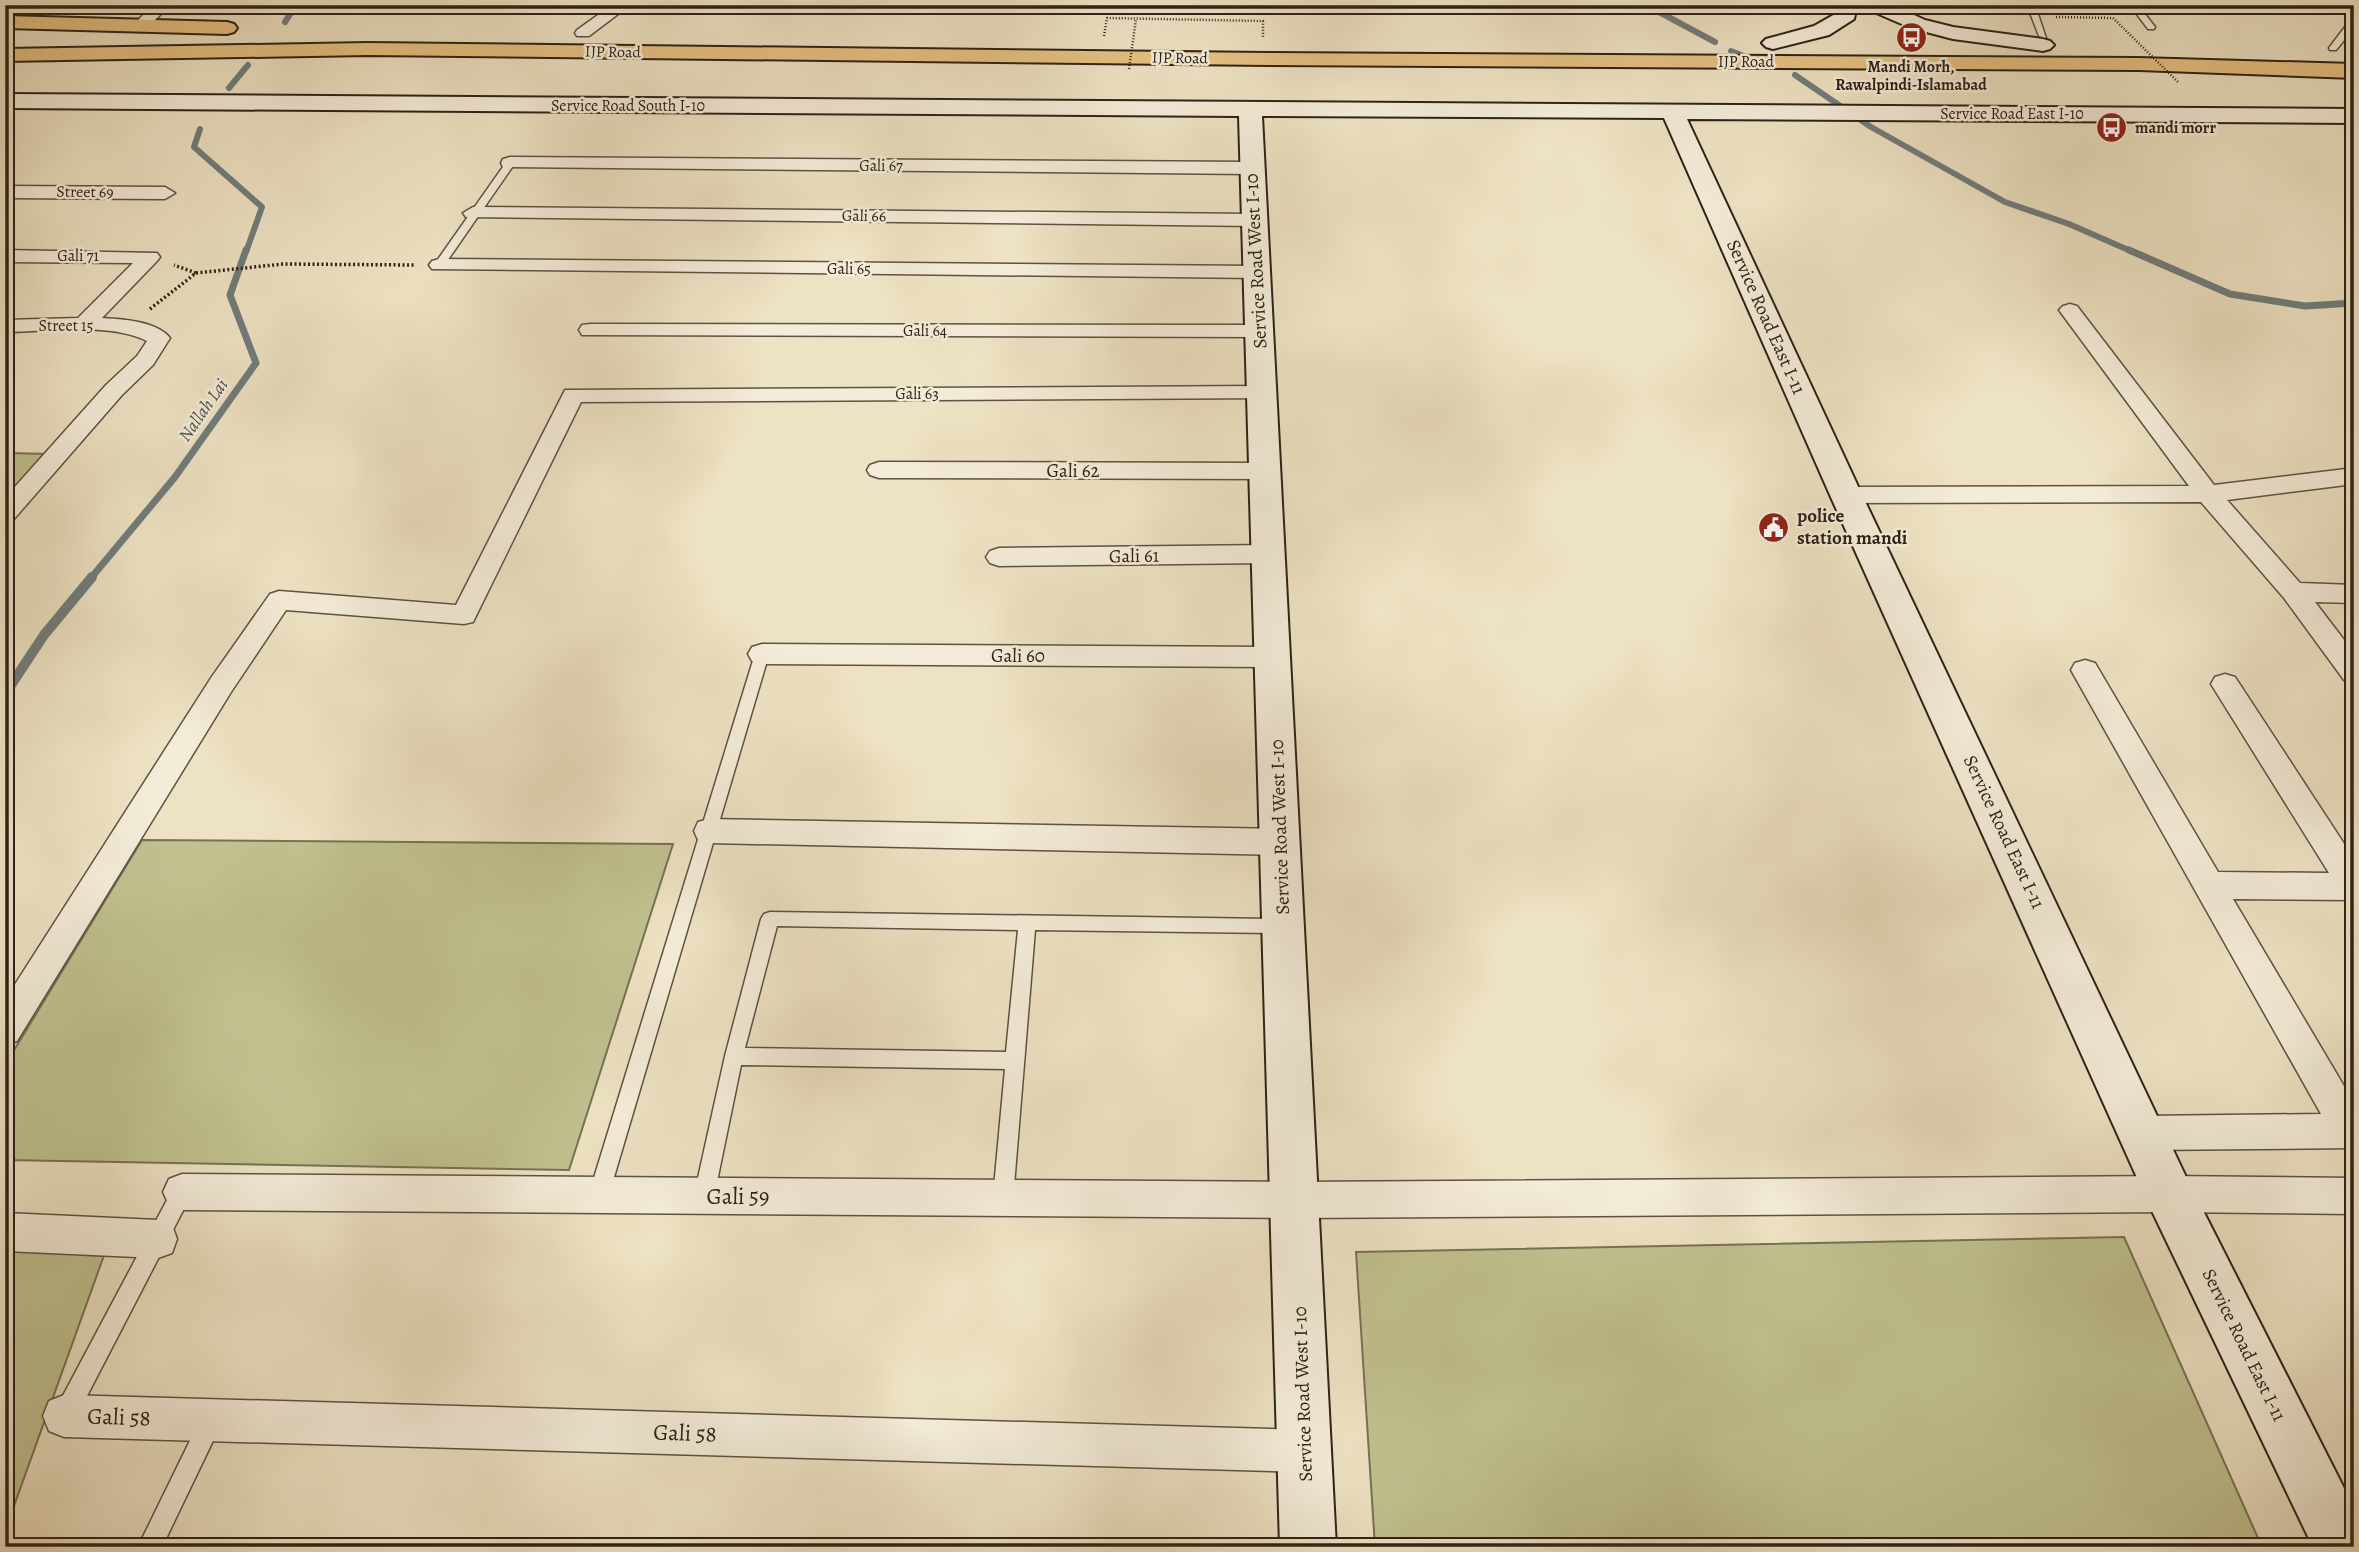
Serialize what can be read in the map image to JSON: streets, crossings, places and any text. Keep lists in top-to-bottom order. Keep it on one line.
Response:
{"streets":{"highway":["IJP Road"],"main road":["Service Road South I-10","Service Road East I-10","Service Road West I-10","Service Road East I-11"],"street":["Gali 67","Street 69","Gali 66","Gali 71","Gali 65","Street 15","Gali 64","Gali 63","Gali 62","Gali 61","Gali 60","Gali 59","Gali 58"]},"crossings":[["Service Road South I-10","Service Road East I-10"],["Service Road South I-10","Service Road West I-10"],["Service Road South I-10","Service Road East I-11"],["Service Road East I-10","Service Road East I-11"],["Gali 67","Service Road West I-10"],["Gali 66","Service Road West I-10"],["Service Road West I-10","Gali 65"],["Service Road West I-10","Gali 64"],["Service Road West I-10","Gali 63"],["Service Road West I-10","Gali 62"],["Service Road West I-10","Gali 61"],["Service Road West I-10","Gali 60"],["Service Road West I-10","Gali 59"],["Service Road West I-10","Gali 58"],["Service Road East I-11","Gali 59"]],"water":["Nallah Lai"],"places":{"bus stop":["Mandi Morh, Rawalpindi-Islamabad","mandi morr"],"public building":["police station mandi"]}}
